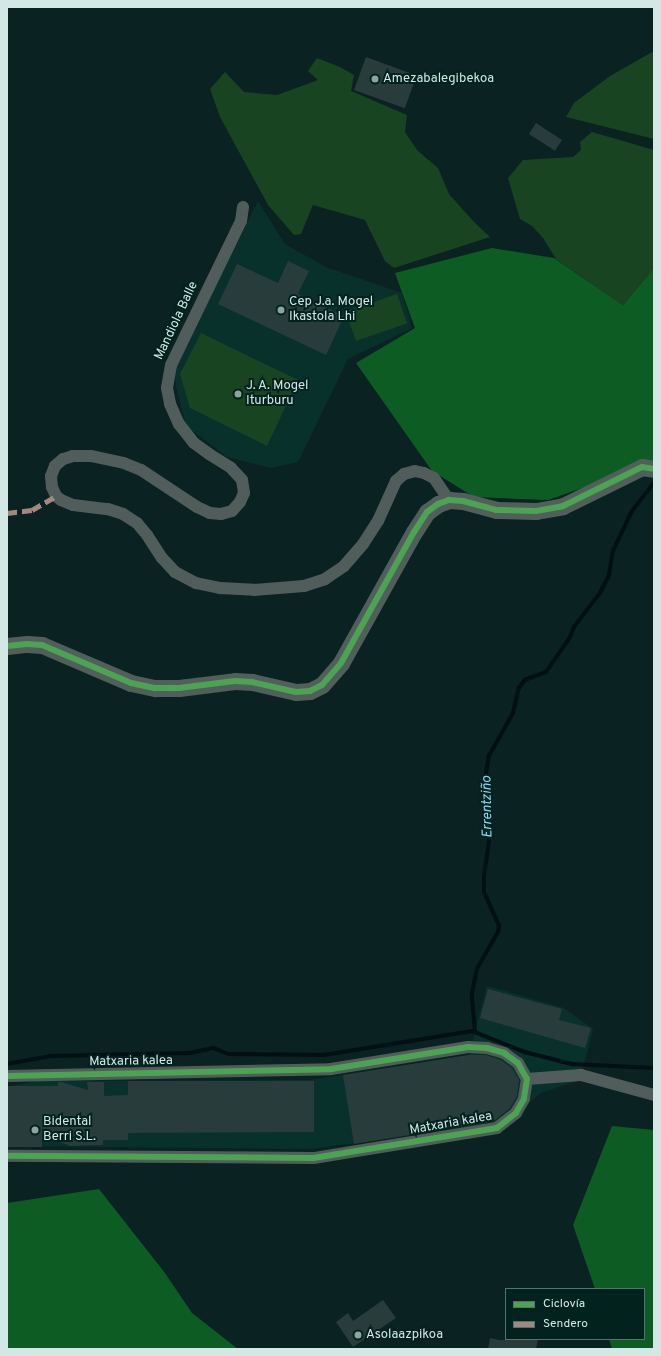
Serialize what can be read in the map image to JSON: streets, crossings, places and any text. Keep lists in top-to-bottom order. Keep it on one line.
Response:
{"streets":{"street":["Mandiola Balle","Matxaria kalea"]},"water":["Errentziño"],"places":["Amezabalegibekoa","Cep J.a. Mogel Ikastola Lhi","J. A. Mogel Iturburu","Bidental Berri S.L.","Asolaazpikoa"],"legend":["Ciclovía","Sendero"]}
